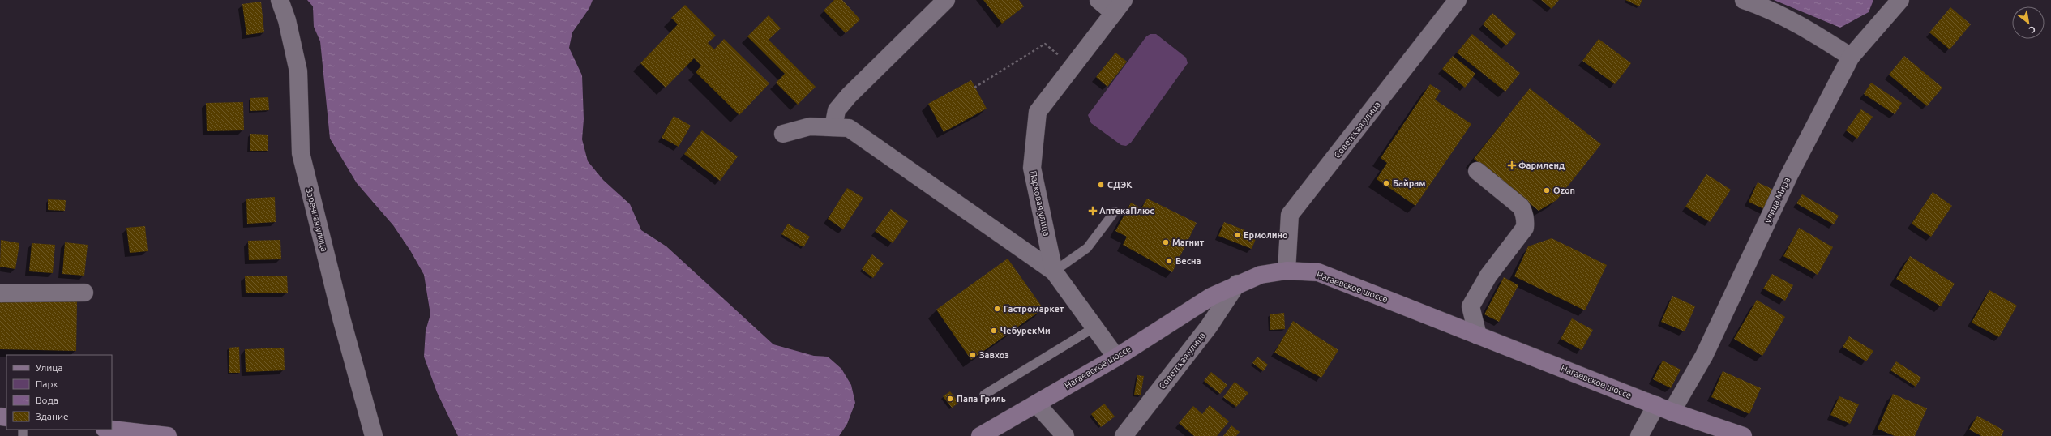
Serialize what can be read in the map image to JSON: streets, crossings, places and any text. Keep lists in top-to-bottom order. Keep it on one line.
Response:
{"streets":{"street":["Советская улица","улица Мира","Парковая улица","Заречная улица","Нагаевское шоссе"]},"crossings":[["Советская улица","Нагаевское шоссе"],["улица Мира","Нагаевское шоссе"],["Парковая улица","Нагаевское шоссе"]],"places":{"health":["Фармленд","АптекаПлюс"],"other":["Байрам","СДЭК","Ozon","Ермолино","Магнит","Весна","Гастромаркет","ЧебурекМи","Завхоз","Папа Гриль"]},"legend":["Улица","Парк","Вода","Здание"],"north":"bottom right"}
